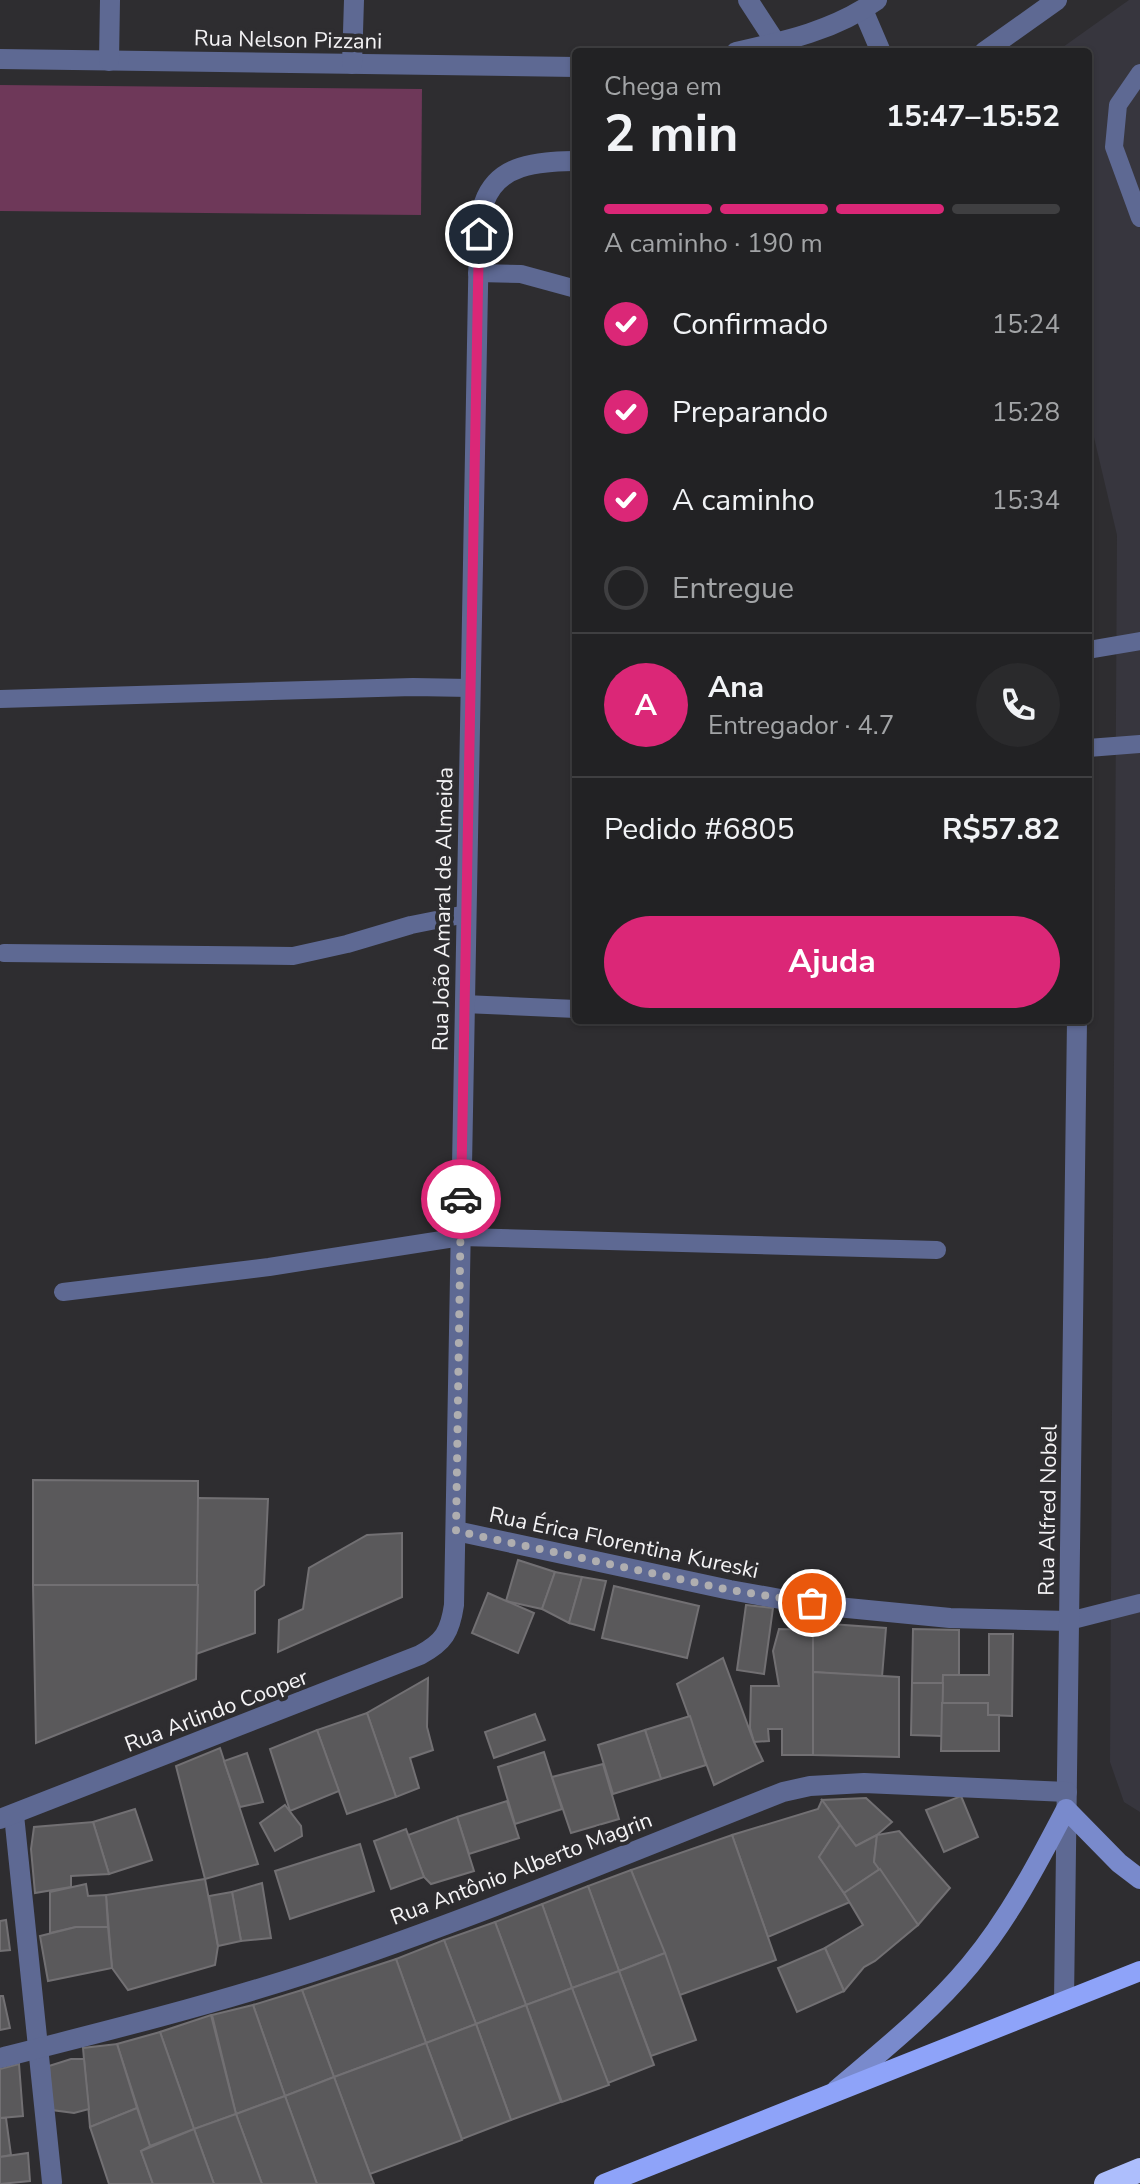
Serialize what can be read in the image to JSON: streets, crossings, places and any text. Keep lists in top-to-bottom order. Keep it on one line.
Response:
{"streets":{"street":["Rua Nelson Pizzani","Rua João Amaral de Almeida","Rua Alfred Nobel","Rua Érica Florentina Kureski","Rua Arlindo Cooper","Rua Antônio Alberto Magrin"]},"crossings":[["Rua João Amaral de Almeida","Rua Érica Florentina Kureski"],["Rua João Amaral de Almeida","Rua Arlindo Cooper"],["Rua Alfred Nobel","Rua Érica Florentina Kureski"],["Rua Alfred Nobel","Rua Antônio Alberto Magrin"]],"page":{"heading":["2 min","Chega em","15:47–15:52"],"panel":["Ana","Entregador · 4.7","Pedido #6805","R$57.82"],"bar":"A caminho · 190 m","list":[["Confirmado","15:24"],["Preparando","15:28"],["A caminho","15:34"],"Entregue"],"round":"A","buttons":"Ajuda"}}
